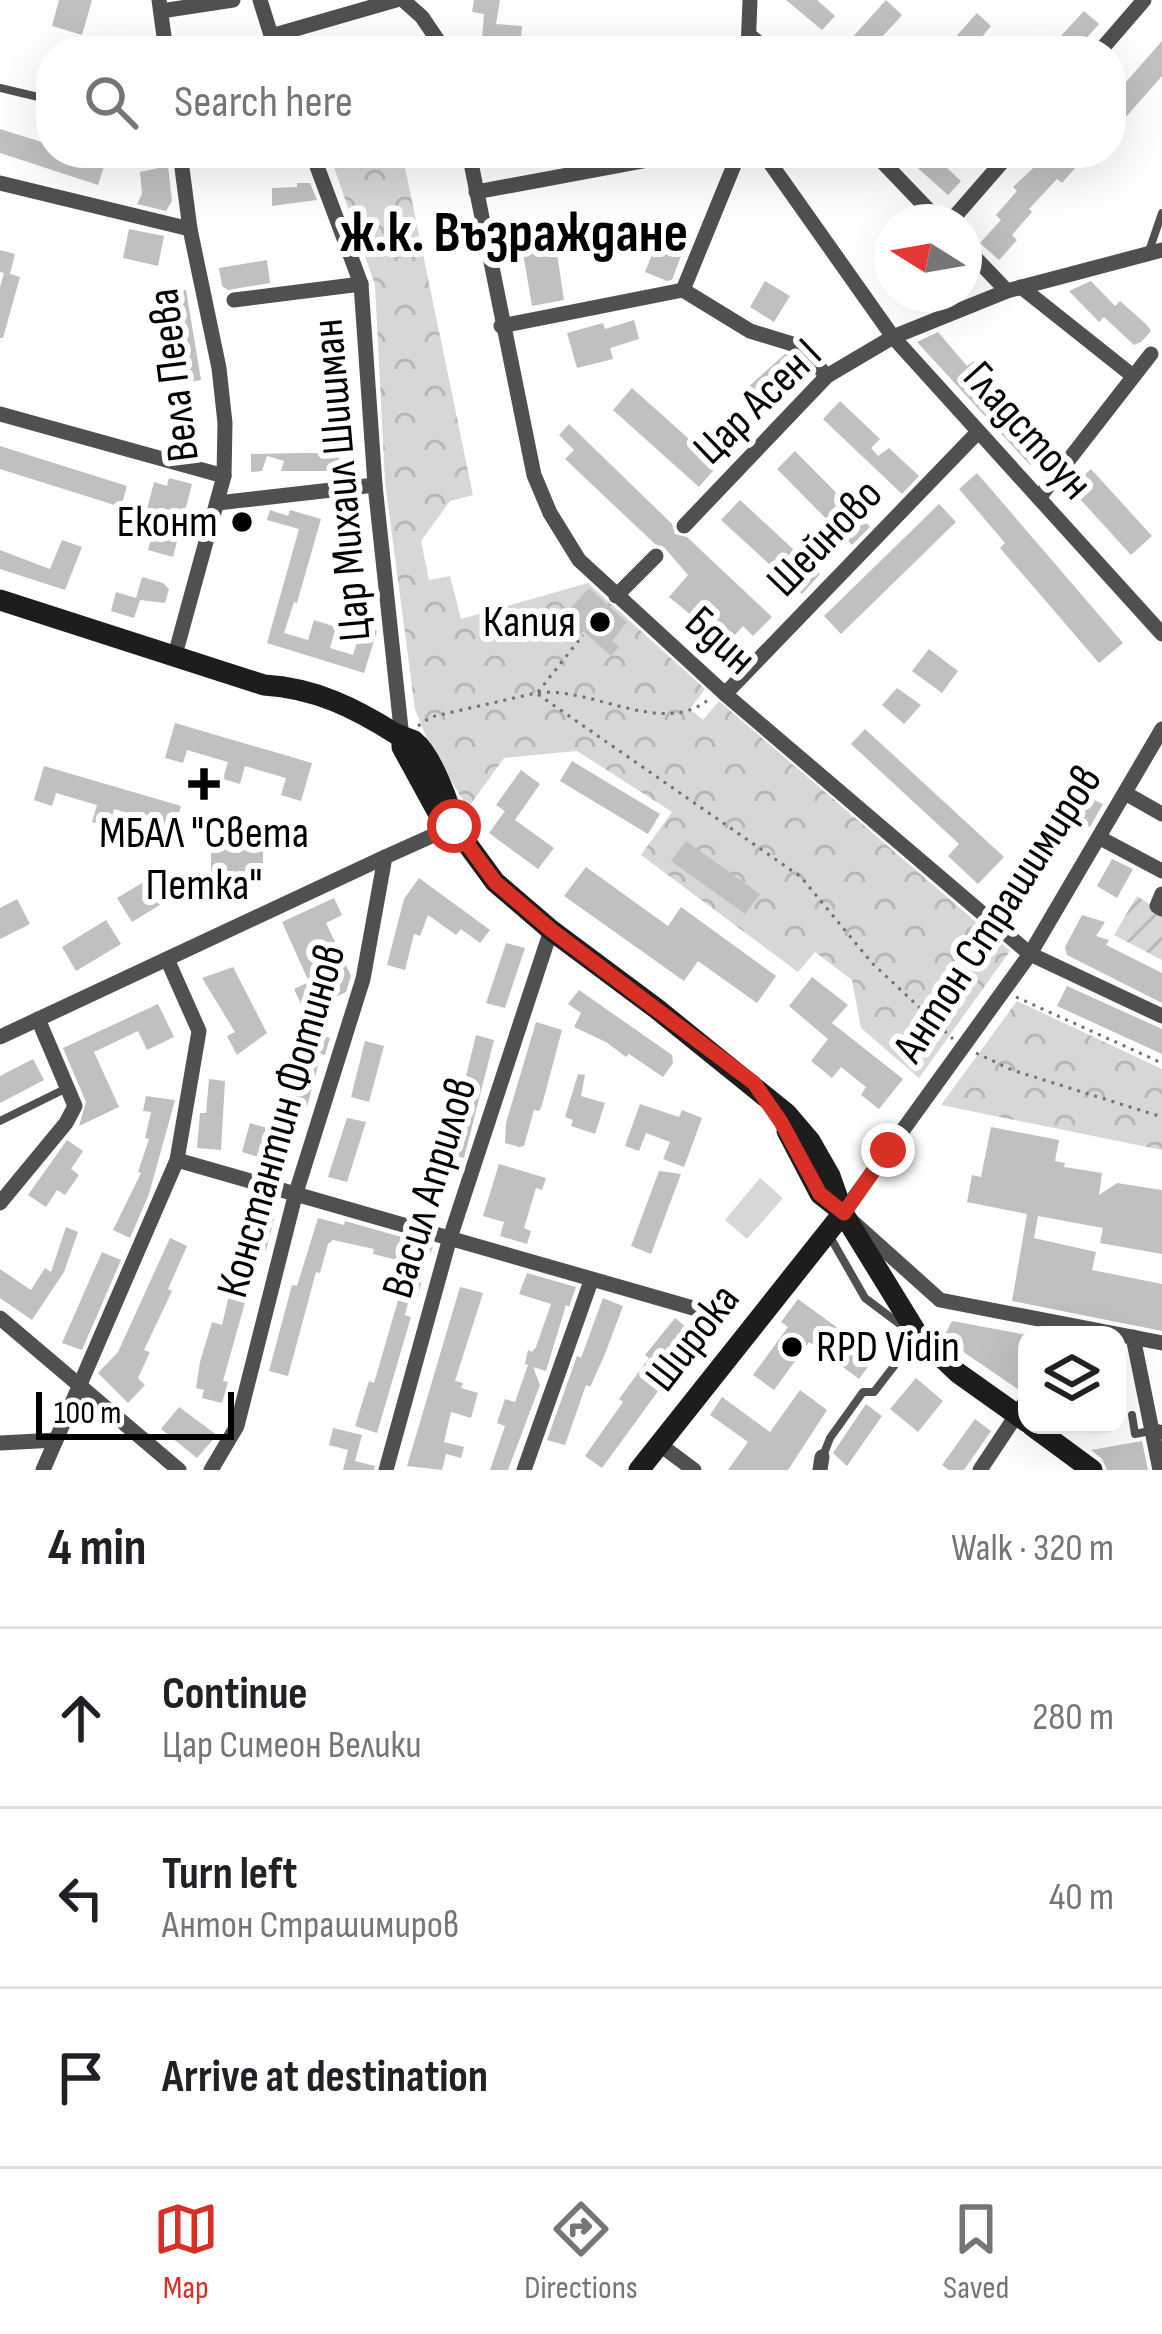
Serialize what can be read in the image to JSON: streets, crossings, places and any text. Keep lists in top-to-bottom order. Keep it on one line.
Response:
{"streets":{"main road":["Антон Страшимиров","Широка"],"street":["Вела Пеева","Цар Асен I","Гладстоун","Цар Михаил Шишман","Шейново","Бдин","Константин Фотинов","Васил Априлов"]},"crossings":[["Цар Асен I","Гладстоун"],["Гладстоун","Шейново"],["Шейново","Бдин"],["Бдин","Антон Страшимиров"],["Антон Страшимиров","Широка"]],"districts":["ж.к. Възраждане"],"places":{"other":["Еконт","Капия","RPD Vidin"],"health":["МБАЛ \"Света Петка\""]},"scale_bar":"100 m","north":"left","page":{"search":"Search here","scale":"100 m","heading":["4 min","Walk · 320 m"],"list":[["Continue","Цар Симеон Велики","280 m"],["Turn left","Антон Страшимиров","40 m"],"Arrive at destination"],"nav":["Map","Directions","Saved"]}}
